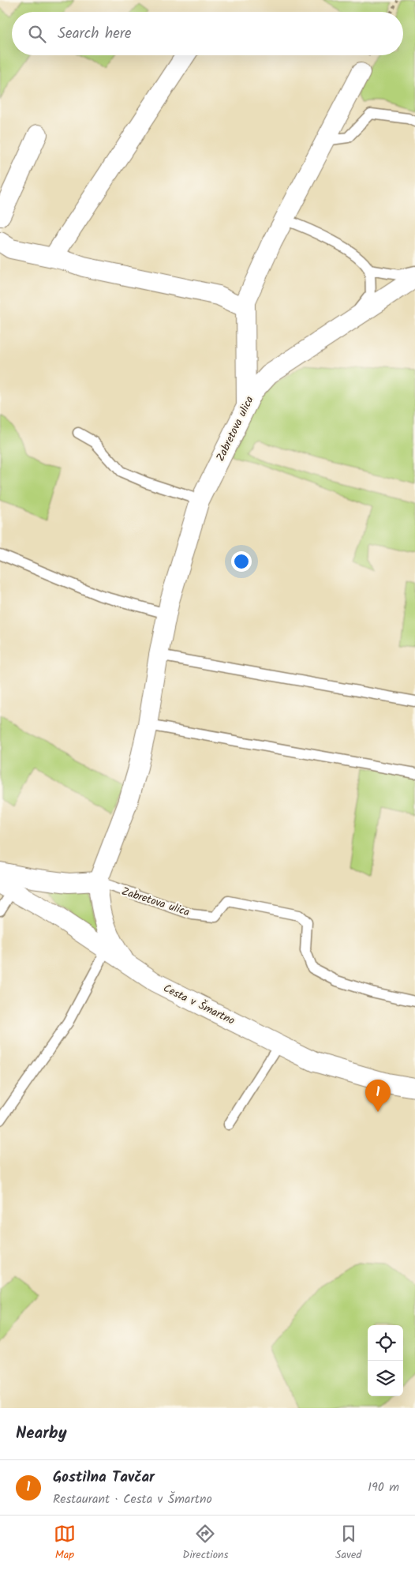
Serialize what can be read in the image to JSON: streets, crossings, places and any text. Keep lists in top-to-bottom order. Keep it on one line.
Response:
{"streets":{"street":["Zabretova ulica","Cesta v Šmartno"]},"page":{"search":"Search here","pins":"1","heading":"Nearby","list":[{"mark":"1","name":"Gostilna Tavčar","note":"Restaurant · Cesta v Šmartno","value":"190 m"}],"nav":["Map","Directions","Saved"]}}
